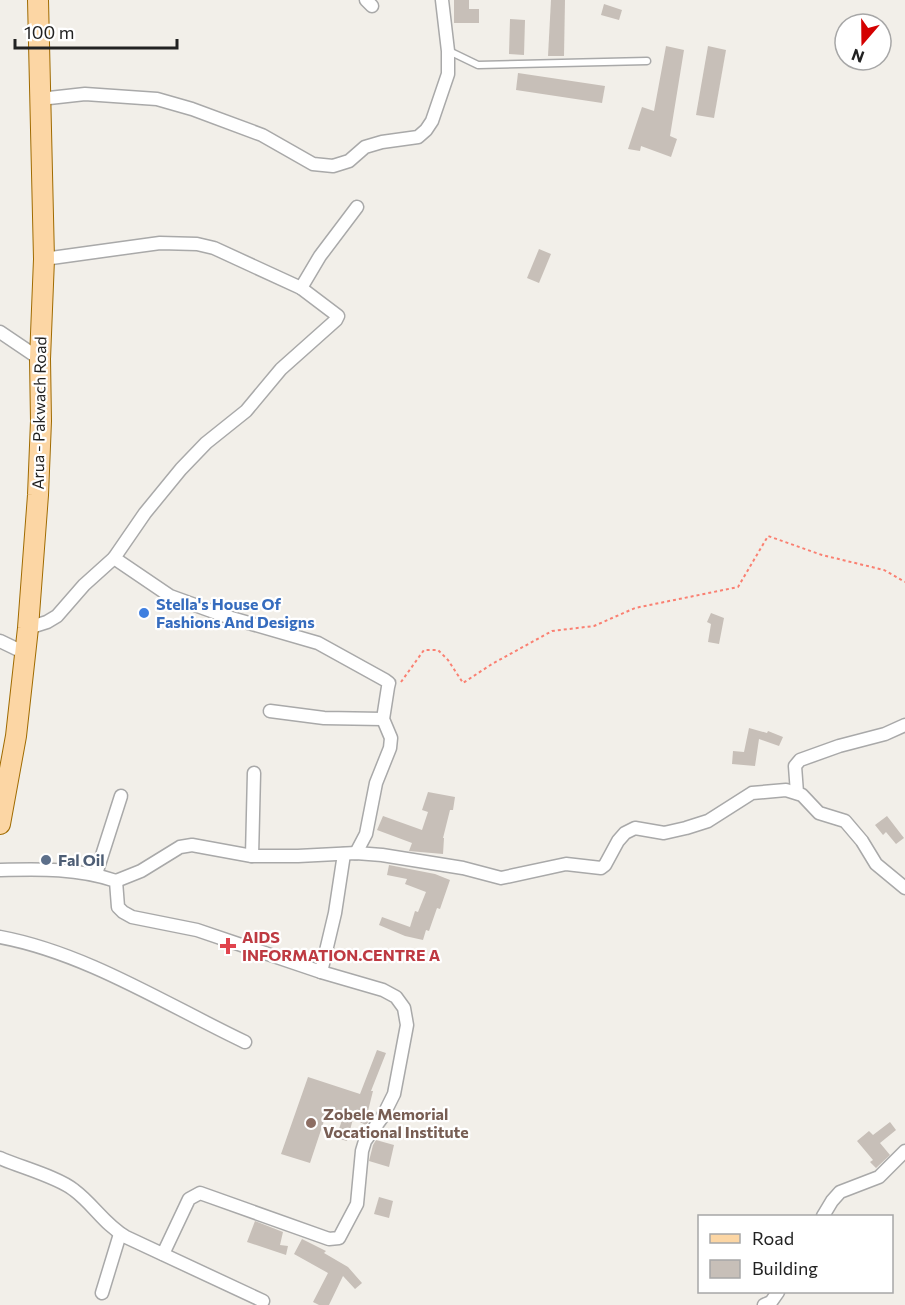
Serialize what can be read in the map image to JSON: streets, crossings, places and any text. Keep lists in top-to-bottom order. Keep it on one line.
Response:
{"streets":{"main road":["Arua - Pakwach Road"]},"places":{"other":["Stella's House Of Fashions And Designs","Fal Oil","Zobele Memorial Vocational Institute"],"health":["AIDS INFORMATION.CENTRE A"]},"legend":["Road","Building"],"scale_bar":"100 m","north":"bottom"}
